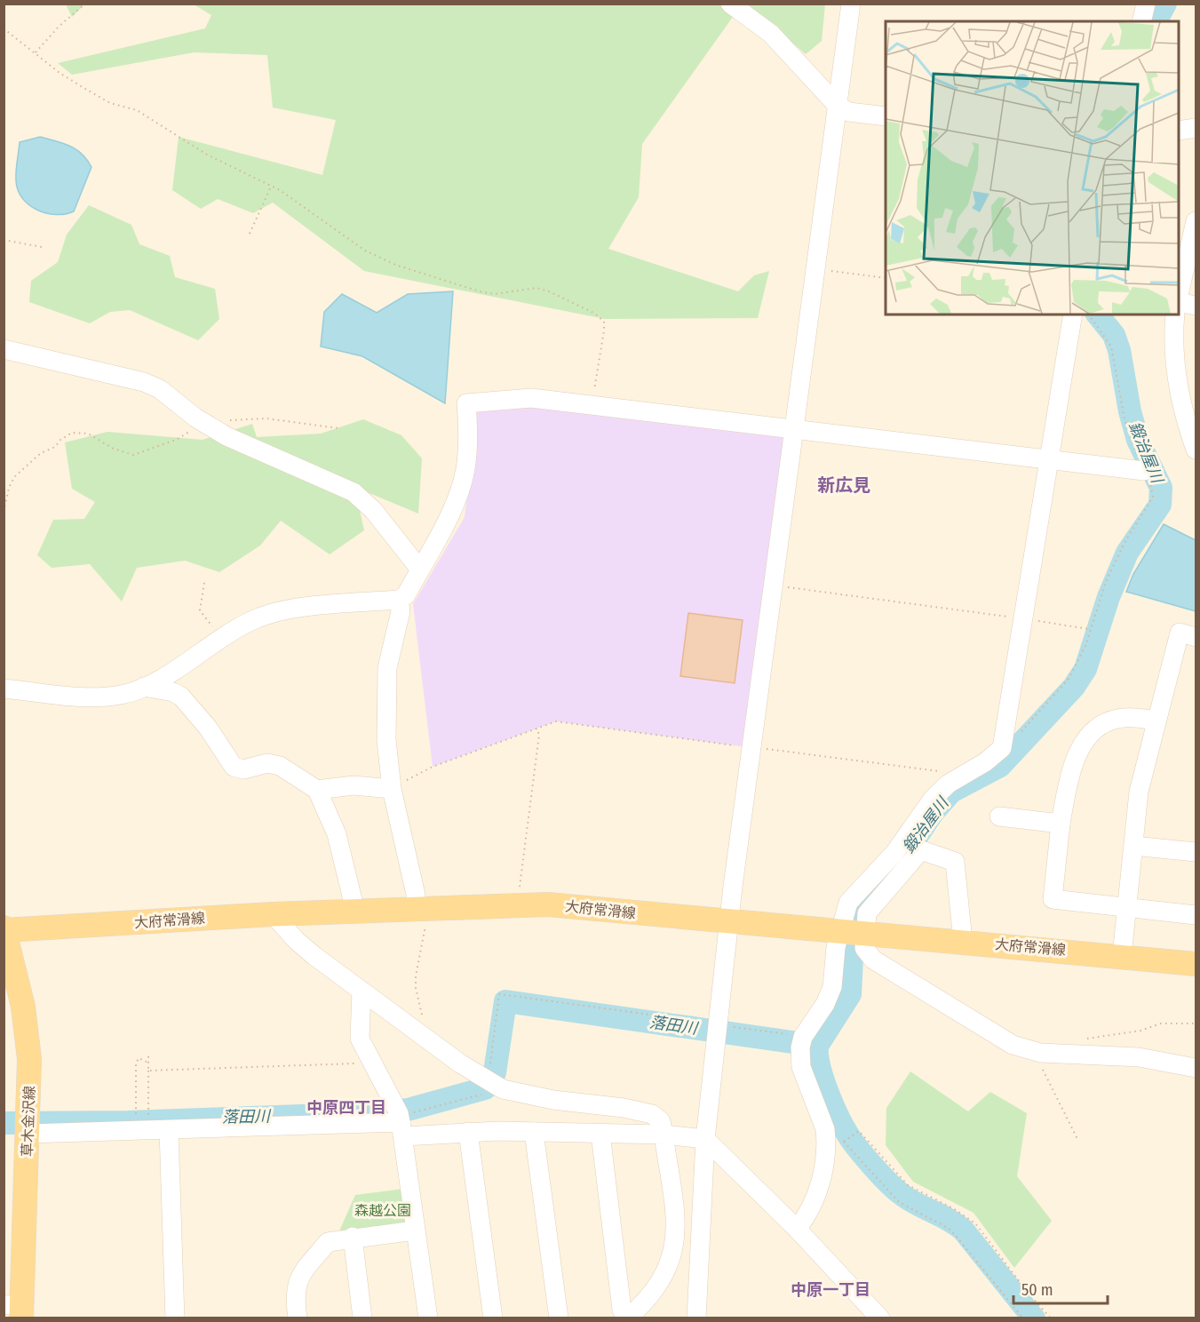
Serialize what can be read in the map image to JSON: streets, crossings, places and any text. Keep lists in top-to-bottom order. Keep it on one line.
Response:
{"streets":{"main road":["大府常滑線","草木金沢線"]},"crossings":[["大府常滑線","草木金沢線"]],"districts":["新広見","中原四丁目","中原一丁目"],"water":["鍛治屋川","落田川"],"parks":["森越公園"],"scale_bar":"50 m"}
